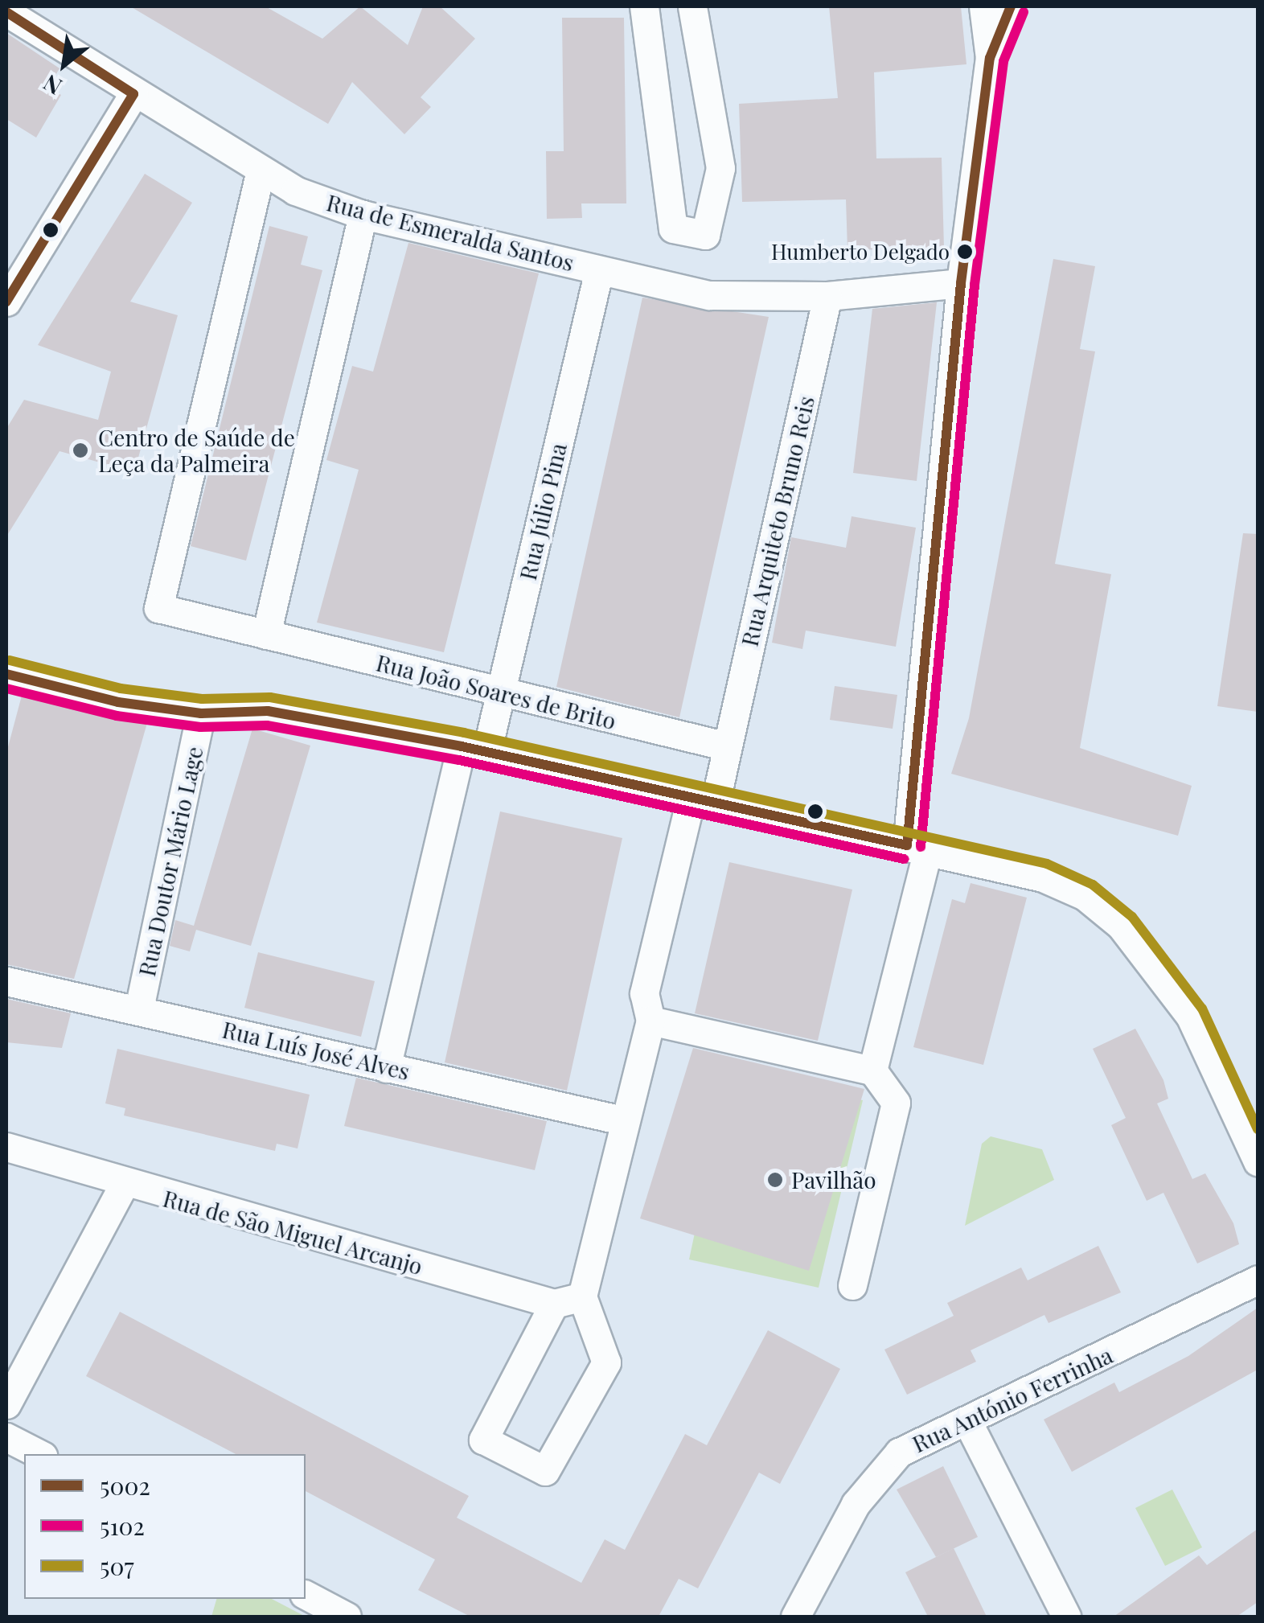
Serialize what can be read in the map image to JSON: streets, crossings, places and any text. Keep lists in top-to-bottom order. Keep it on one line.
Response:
{"streets":{"street":["Rua de Esmeralda Santos","Rua Júlio Pina","Rua Arquiteto Bruno Reis","Rua João Soares de Brito","Rua Doutor Mário Lage","Rua Luís José Alves","Rua de São Miguel Arcanjo","Rua António Ferrinha"]},"crossings":[["Rua de Esmeralda Santos","Rua Júlio Pina"],["Rua de Esmeralda Santos","Rua Arquiteto Bruno Reis"],["Rua Júlio Pina","Rua João Soares de Brito"],["Rua Júlio Pina","Rua Luís José Alves"],["Rua Arquiteto Bruno Reis","Rua João Soares de Brito"],["Rua Doutor Mário Lage","Rua Luís José Alves"]],"places":["Humberto Delgado","Centro de Saúde de Leça da Palmeira","Pavilhão"],"lines":["transit line 5002","transit line 5102","transit line 507"],"legend":["5002","5102","507"],"north":"bottom left"}
